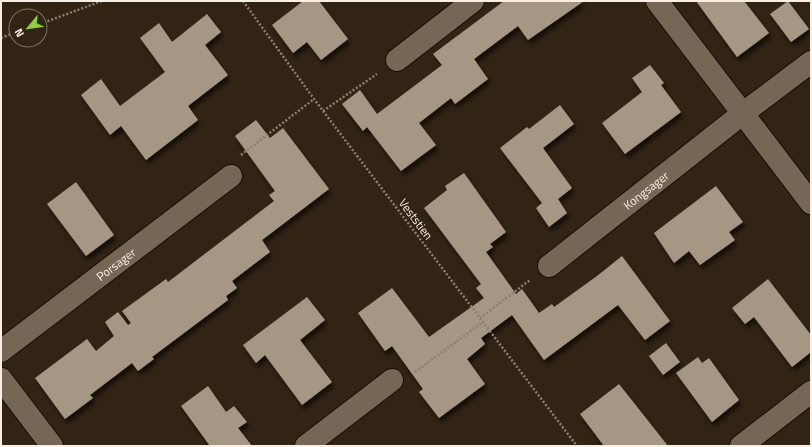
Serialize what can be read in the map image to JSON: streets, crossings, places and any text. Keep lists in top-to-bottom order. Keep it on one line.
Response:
{"streets":{"street":["Kongsager","Porsager"],"path":["Veststien"]},"north":"bottom left"}
